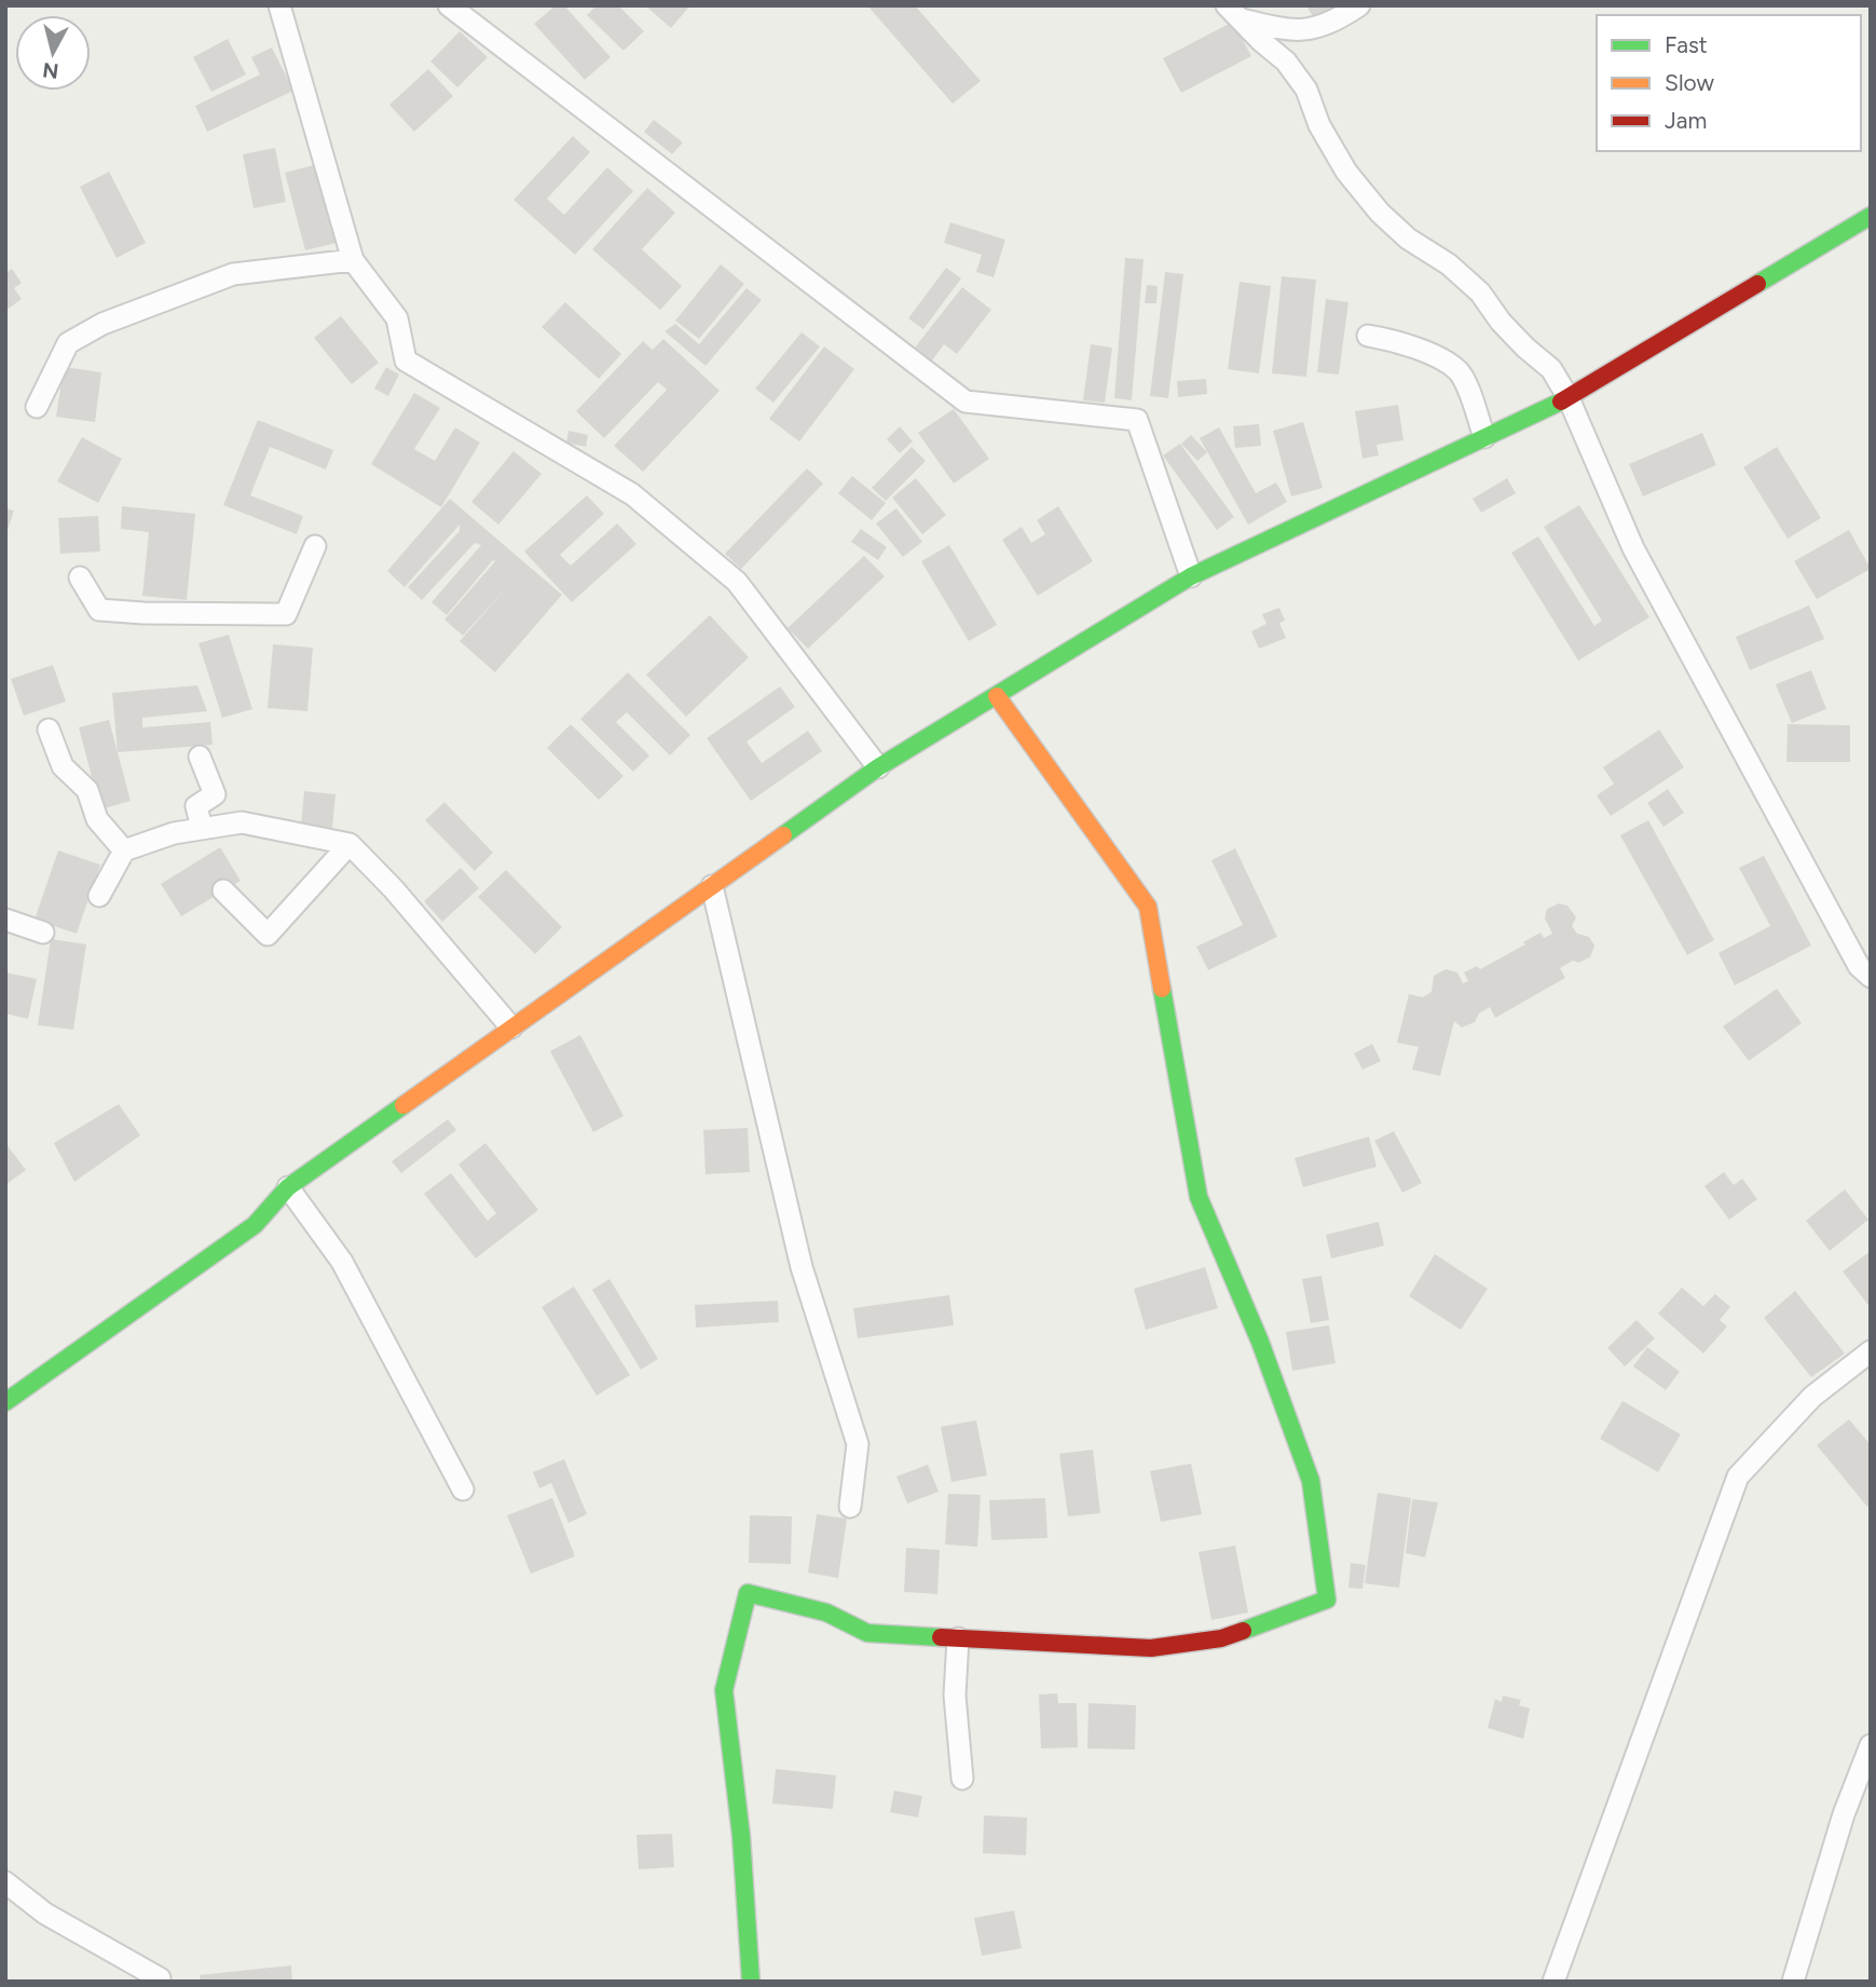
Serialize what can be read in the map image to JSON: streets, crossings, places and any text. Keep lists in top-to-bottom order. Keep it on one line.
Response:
{"legend":["Fast","Slow","Jam"],"north":"bottom"}
